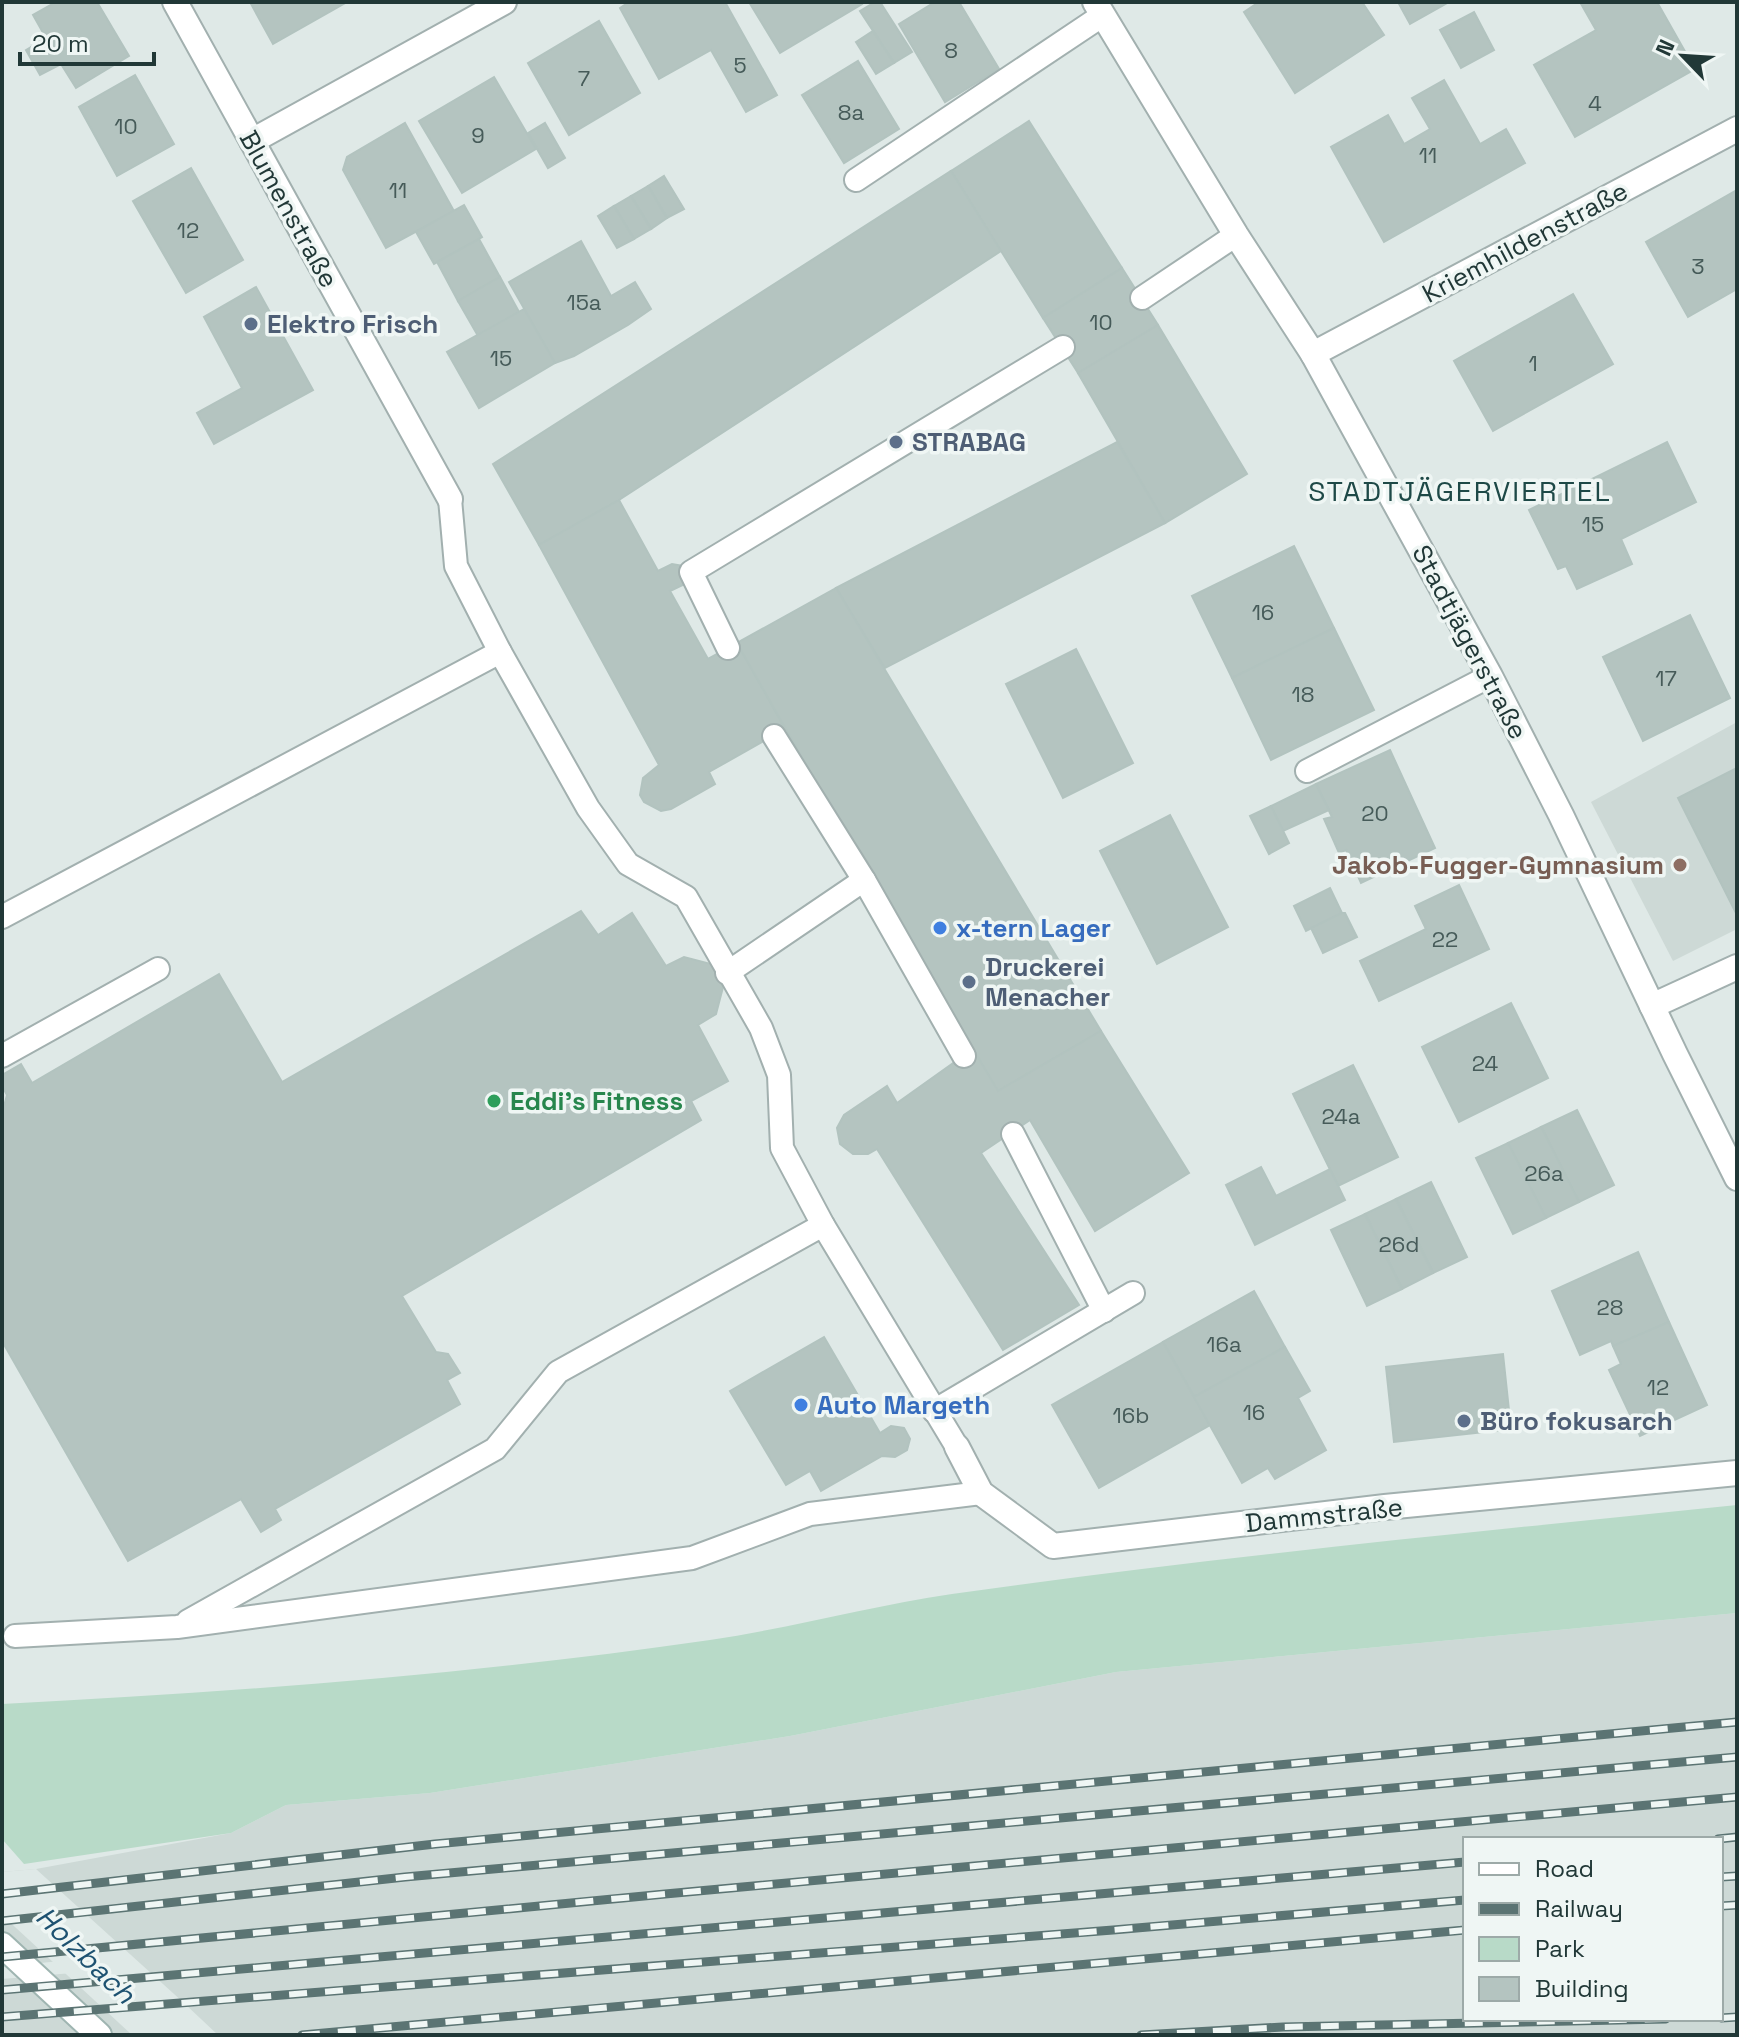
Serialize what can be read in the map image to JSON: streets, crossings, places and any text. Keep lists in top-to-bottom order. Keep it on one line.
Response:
{"streets":{"street":["Blumenstraße","Kriemhildenstraße","Stadtjägerstraße","Dammstraße"]},"crossings":[["Kriemhildenstraße","Stadtjägerstraße"]],"districts":["STADTJÄGERVIERTEL"],"water":["Holzbach"],"places":["Elektro Frisch","STRABAG","Jakob-Fugger-Gymnasium","x-tern Lager","Druckerei Menacher","Eddi's Fitness","Auto Margeth","Büro fokusarch"],"house_numbers":["8","5","7","4","8a","10","9","11","11","12","3","15a","10","15","1","15","16","17","18","20","22","24","24a","26a","26d","28","16a","12","16","16b"],"legend":["Road","Railway","Park","Building"],"scale_bar":"20 m","north":"top left"}
